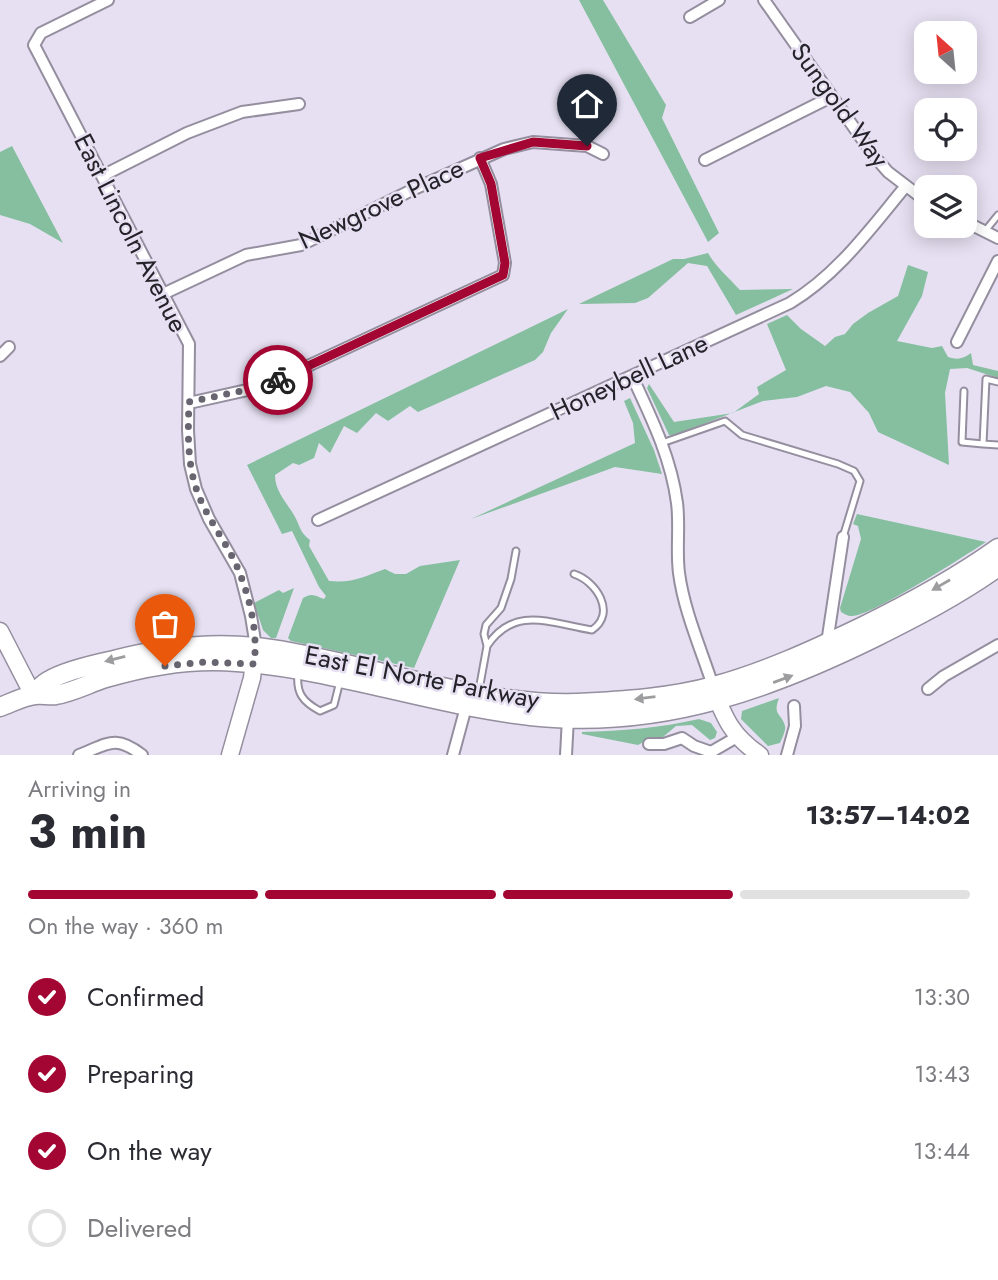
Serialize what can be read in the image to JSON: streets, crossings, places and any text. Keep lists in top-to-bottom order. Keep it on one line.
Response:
{"streets":{"main road":["East Lincoln Avenue","East El Norte Parkway"],"street":["Sungold Way","Newgrove Place","Honeybell Lane"]},"crossings":[["Sungold Way","Honeybell Lane"],["Newgrove Place","East Lincoln Avenue"],["East Lincoln Avenue","East El Norte Parkway"]],"north":"top left","page":{"heading":["3 min","Arriving in","13:57–14:02"],"bar":"On the way · 360 m","list":[["Confirmed","13:30"],["Preparing","13:43"],["On the way","13:44"],"Delivered"]}}
